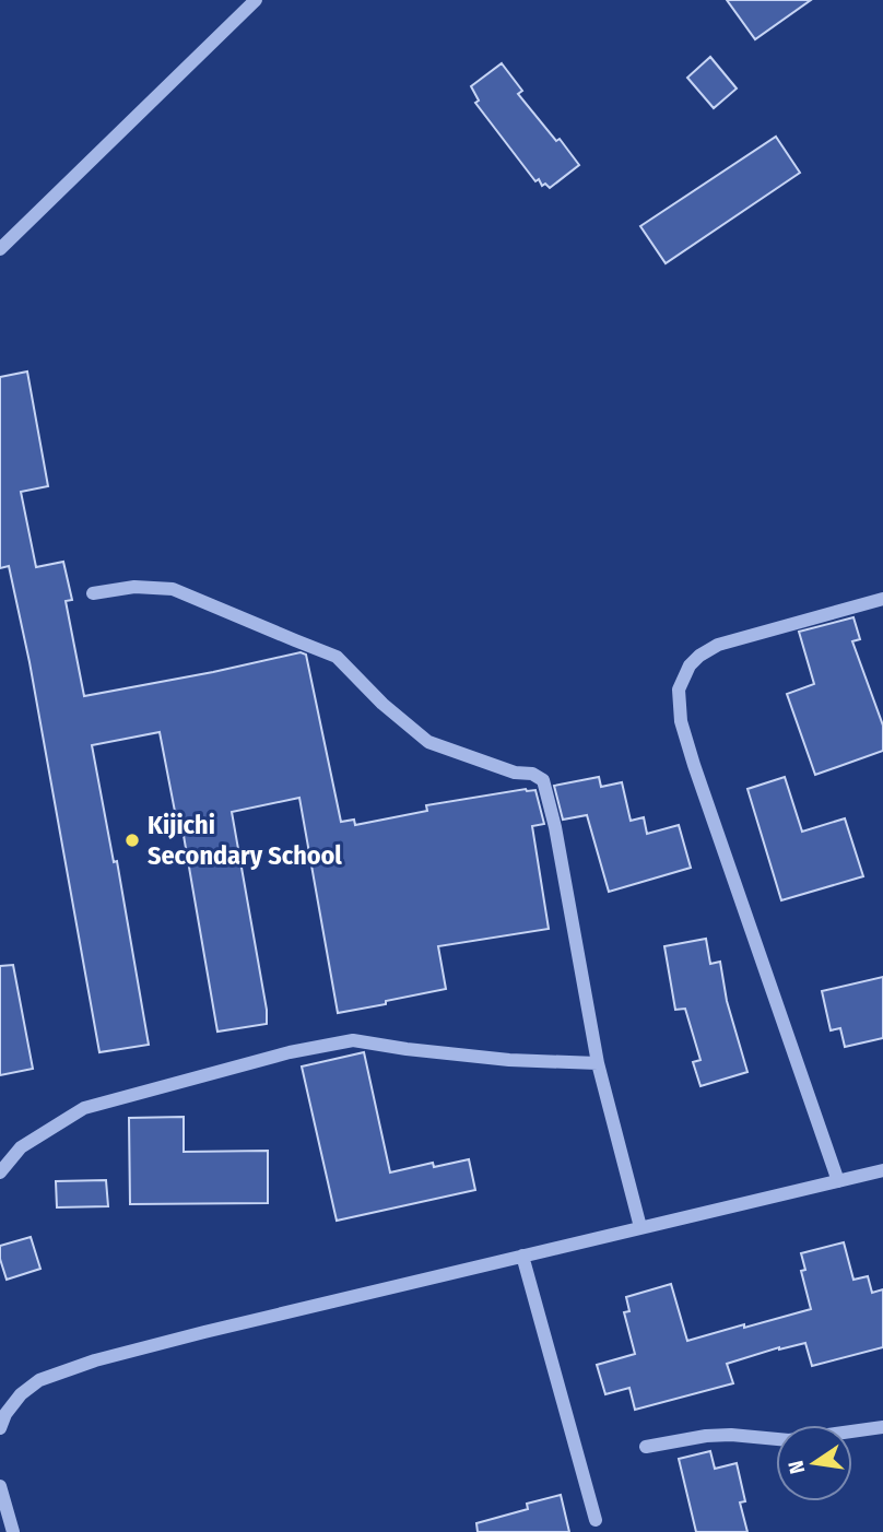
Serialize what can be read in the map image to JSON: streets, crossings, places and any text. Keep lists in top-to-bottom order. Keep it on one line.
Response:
{"places":["Kijichi Secondary School"],"north":"left"}
